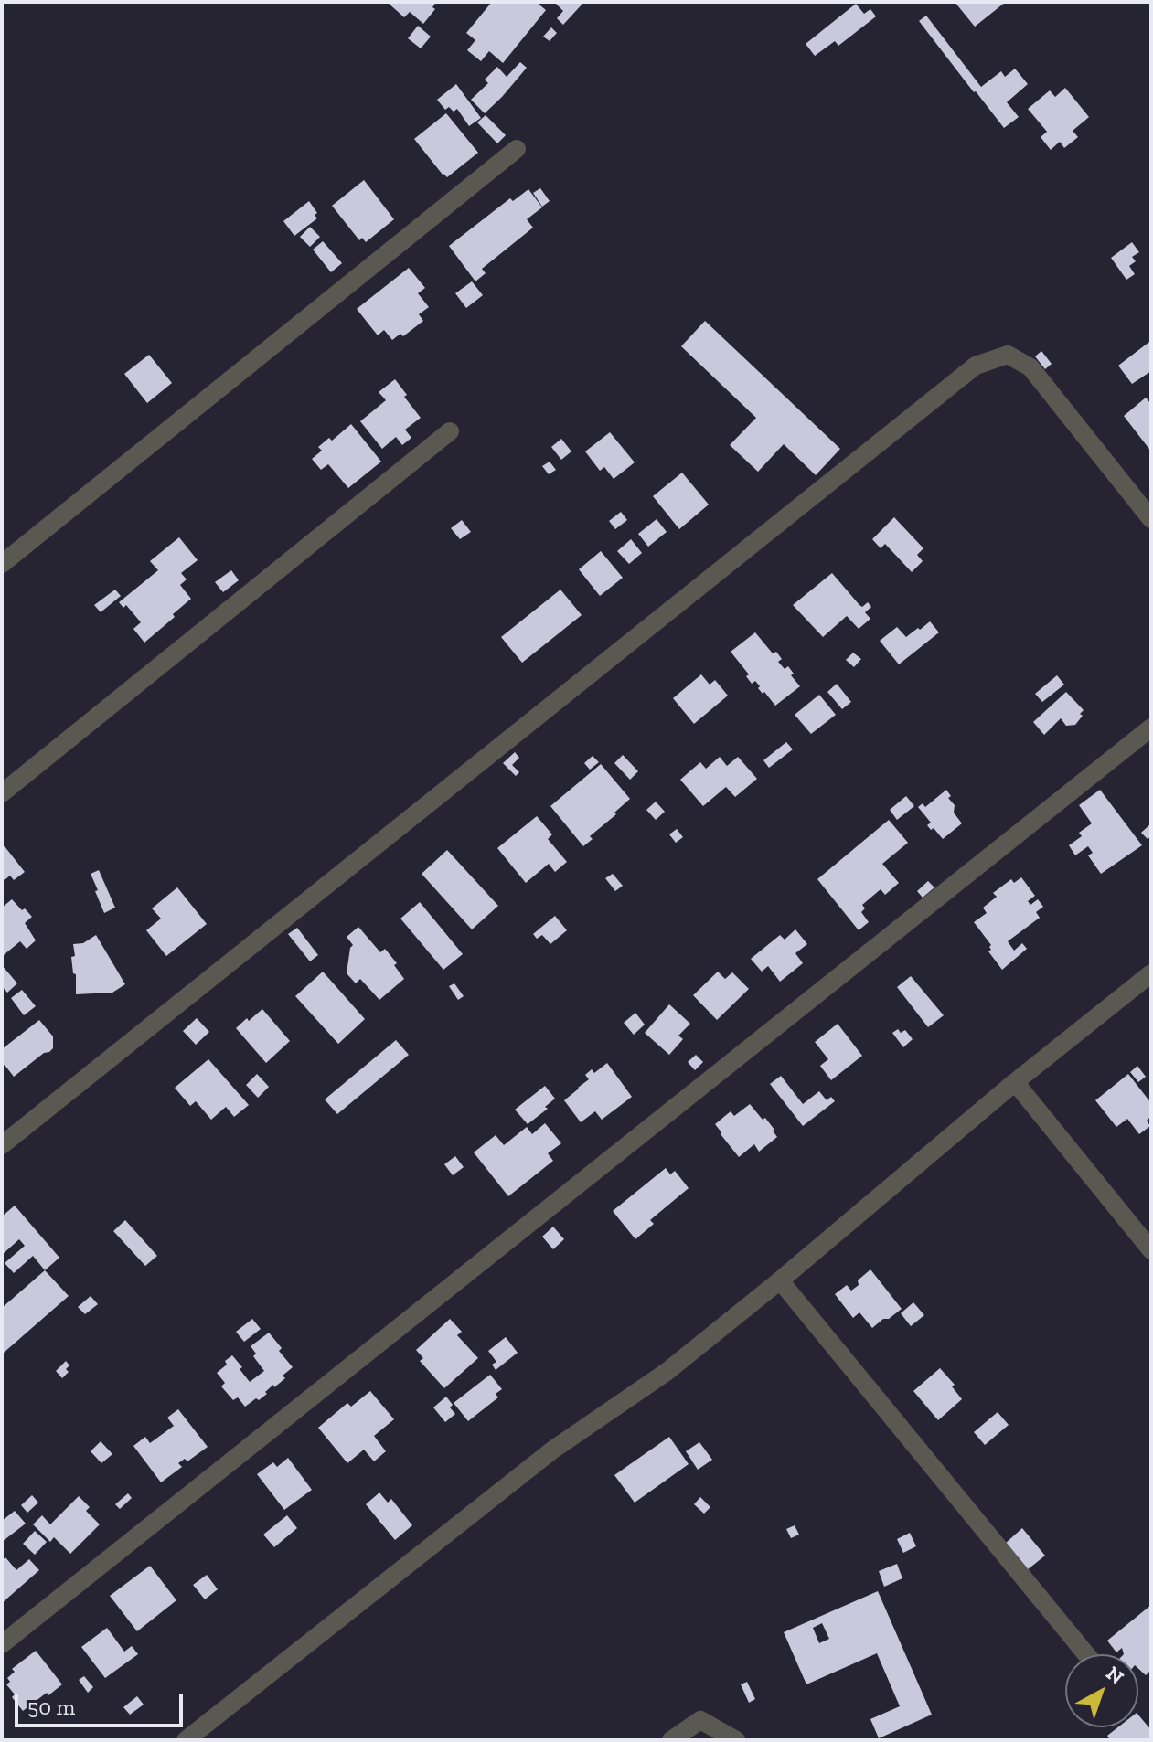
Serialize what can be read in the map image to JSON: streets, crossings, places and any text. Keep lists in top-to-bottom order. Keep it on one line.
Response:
{"scale_bar":"50 m","north":"top right"}
